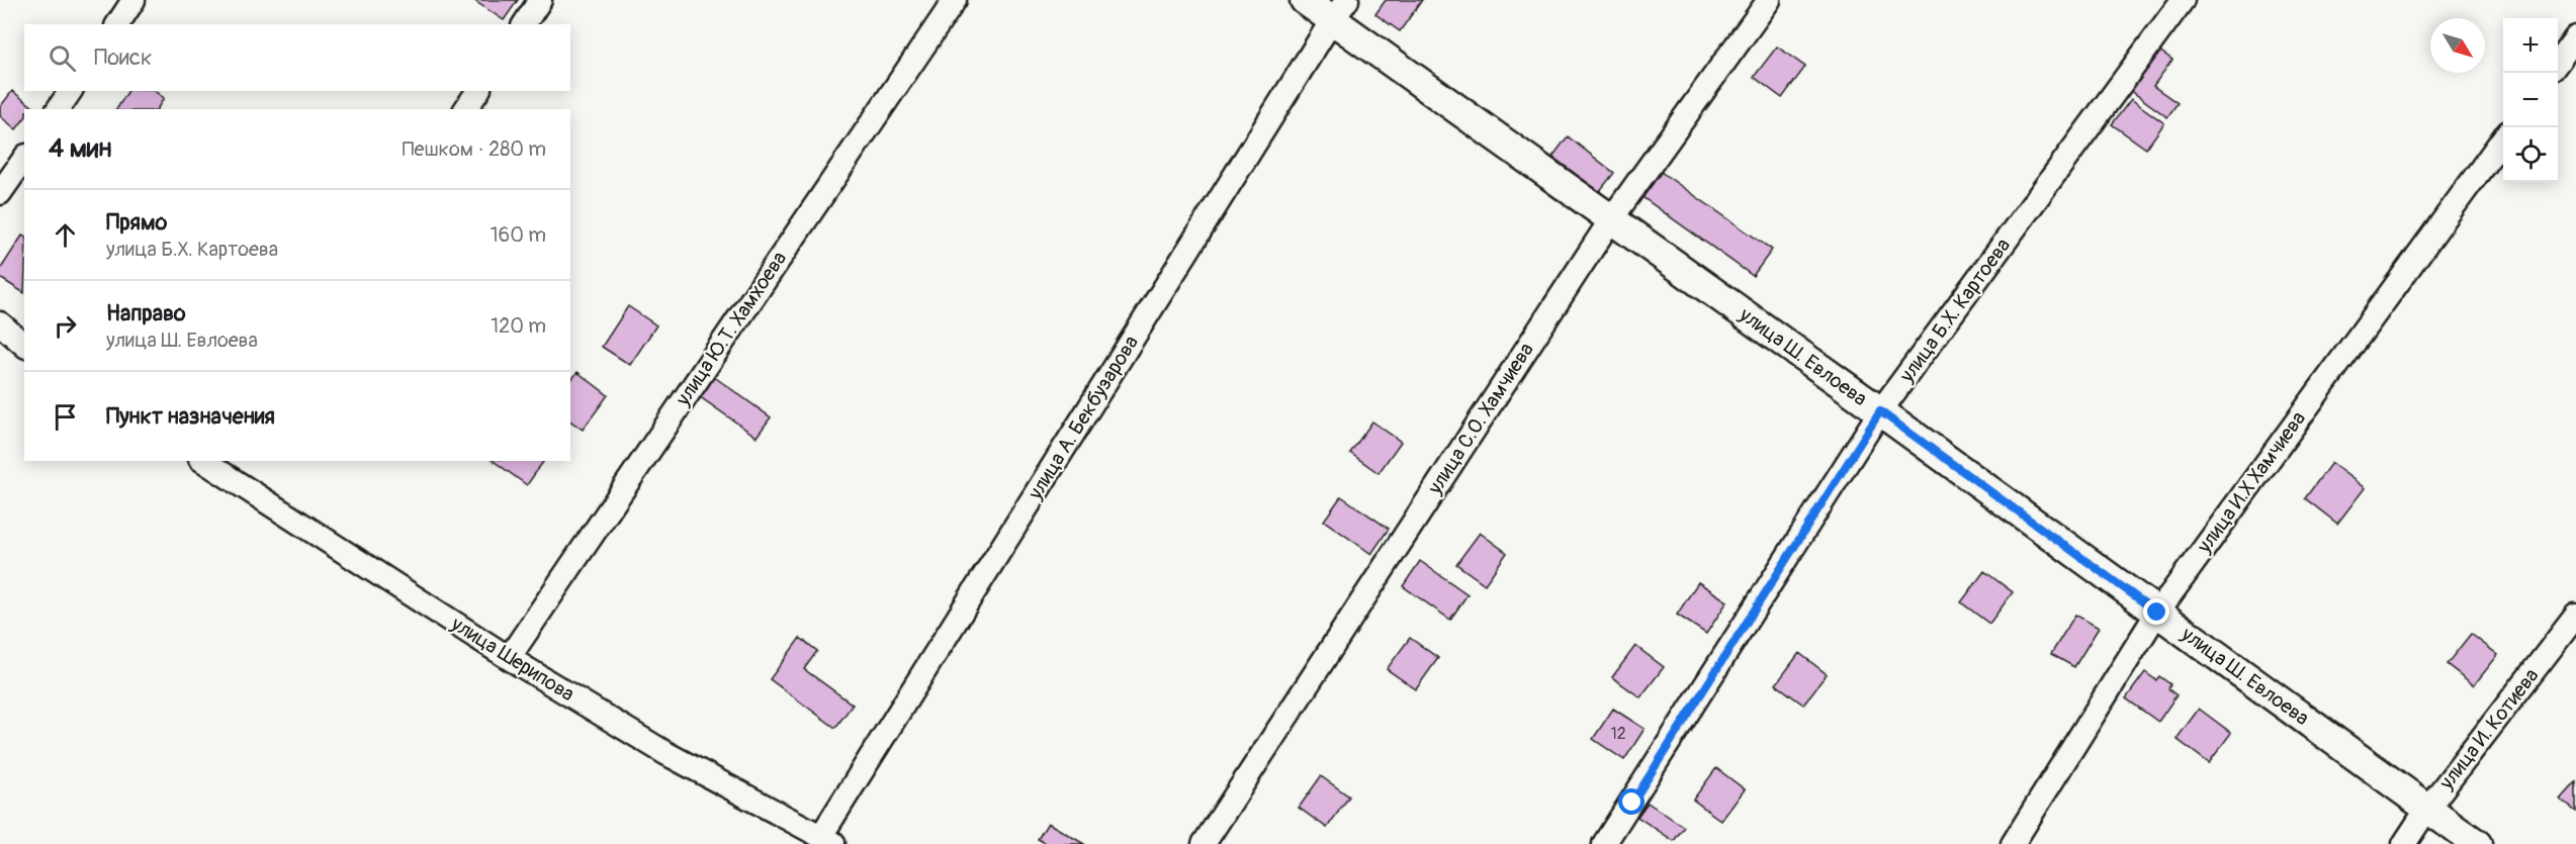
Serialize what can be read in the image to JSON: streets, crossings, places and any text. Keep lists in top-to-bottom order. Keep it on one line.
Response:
{"streets":{"street":["улица Б.Х. Картоева","улица Ю.Т. Хамхоева","улица Ш. Евлоева","улица А. Бекбузарова","улица С.О. Хамчиева","улица И.Х Хамчиева","улица Шерипова","улица И. Котиева"]},"crossings":[["улица Б.Х. Картоева","улица Ш. Евлоева"],["улица Ю.Т. Хамхоева","улица Шерипова"],["улица Ш. Евлоева","улица А. Бекбузарова"],["улица Ш. Евлоева","улица С.О. Хамчиева"],["улица Ш. Евлоева","улица И.Х Хамчиева"],["улица Ш. Евлоева","улица И. Котиева"],["улица А. Бекбузарова","улица Шерипова"]],"house_numbers":["12"],"north":"bottom right","page":{"map_buttons":["+","−"],"search":"Поиск","heading":["4 мин","Пешком · 280 m"],"list":[["Прямо","улица Б.Х. Картоева","160 m"],["Направо","улица Ш. Евлоева","120 m"],"Пункт назначения"]}}
